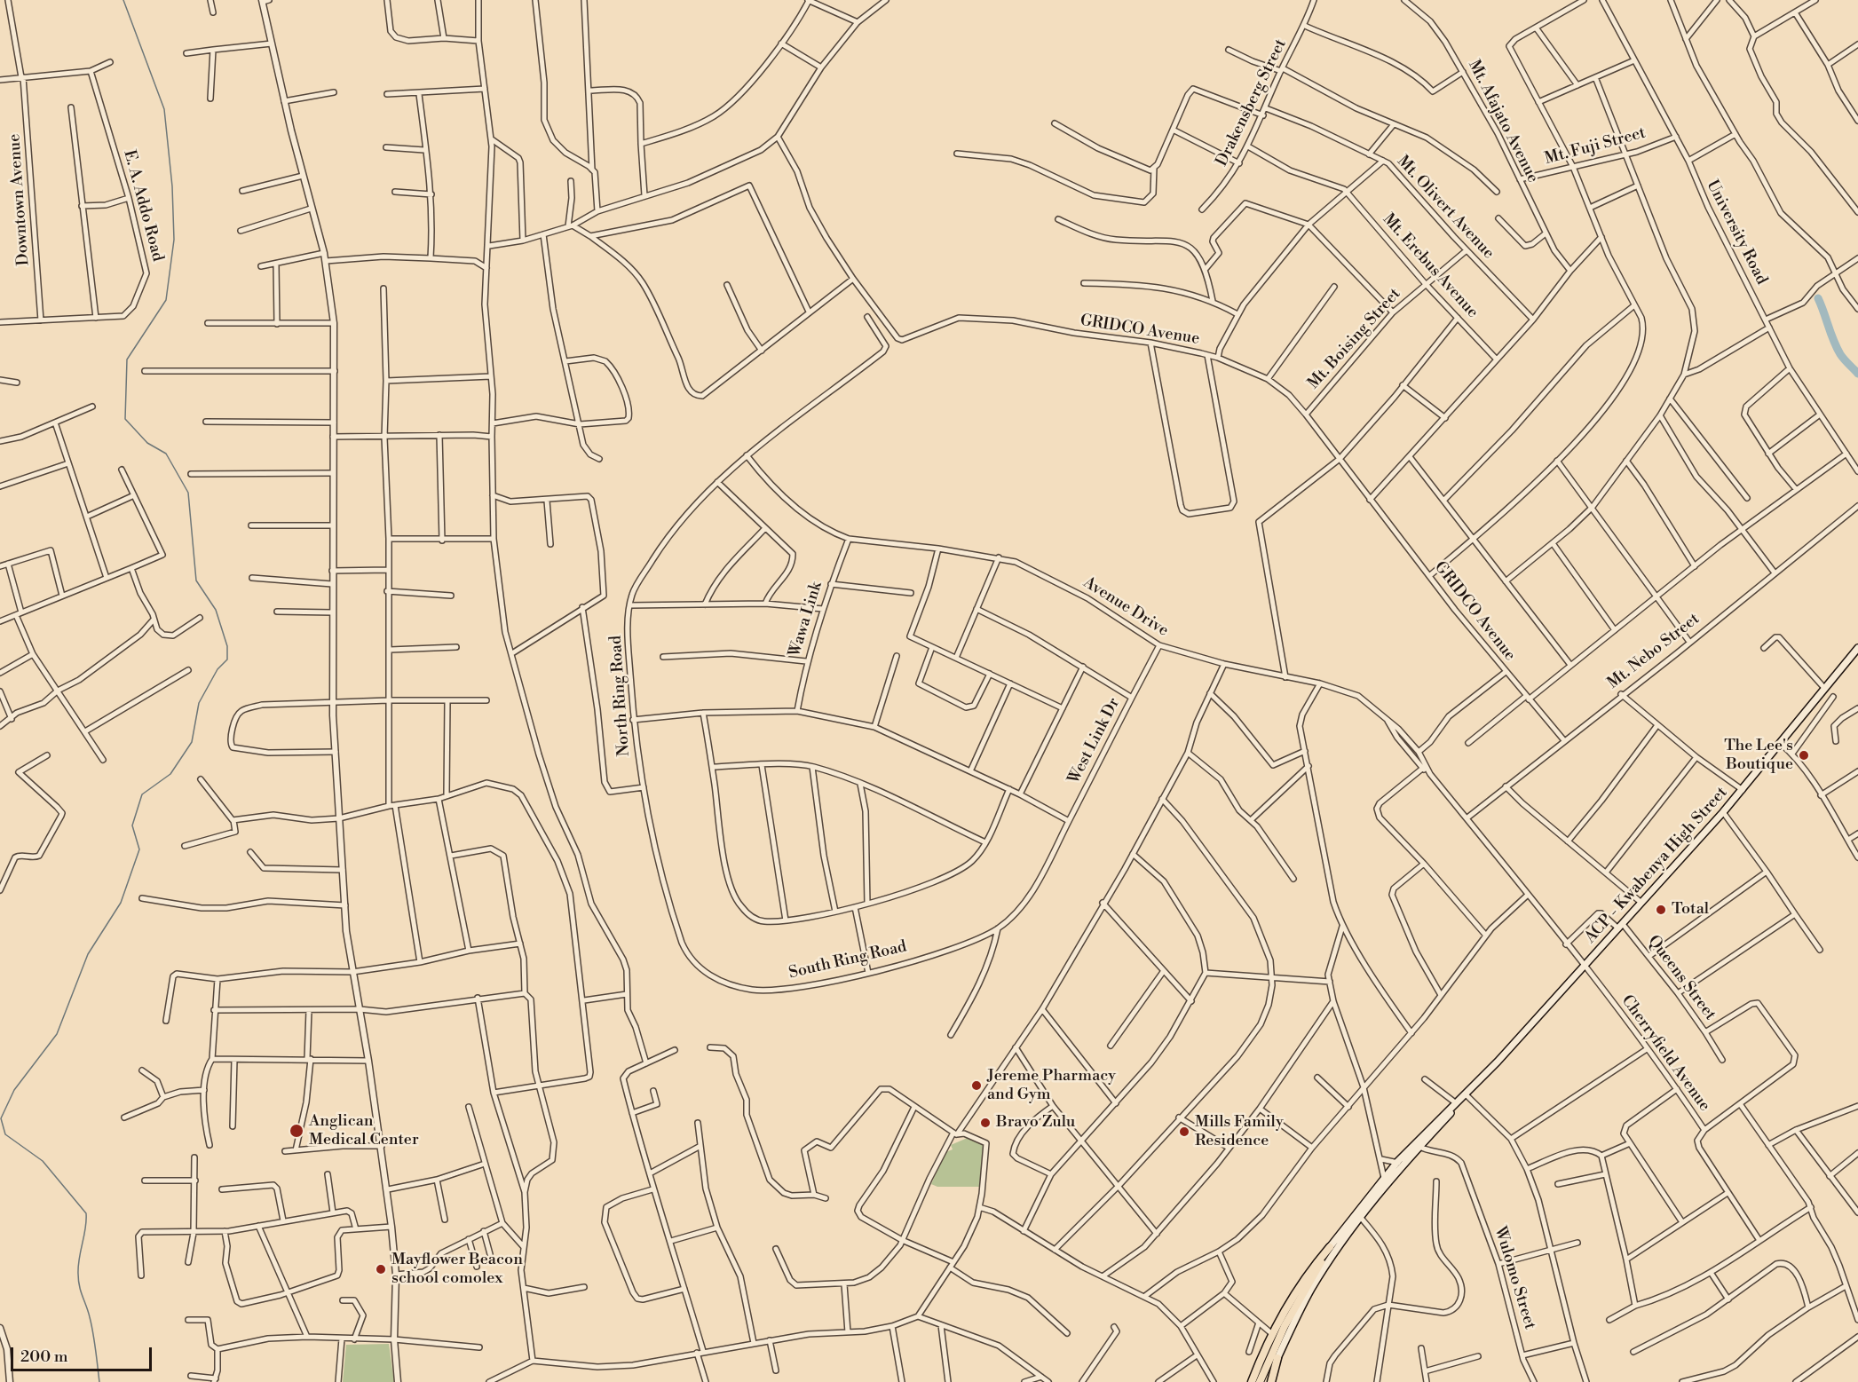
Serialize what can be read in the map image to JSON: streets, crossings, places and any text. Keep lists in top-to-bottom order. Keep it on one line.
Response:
{"streets":{"main road":["ACP - Kwabenya High Street"],"street":["Drakensberg Street","Mt. Afajato Avenue","Mt. Fuji Street","Downtown Avenue","E. A. Addo Road","Mt. Olivert Avenue","University Road","Mt. Erebus Avenue","GRIDCO Avenue","Mt. Boising Street","Avenue Drive","Wawa Link","Mt. Nebo Street","North Ring Road","West Link Dr","South Ring Road","Queens Street","Cherryfield Avenue","Wulomo Street"]},"crossings":[["Drakensberg Street","Mt. Olivert Avenue"],["Mt. Afajato Avenue","Mt. Fuji Street"],["Mt. Fuji Street","University Road"],["Downtown Avenue","E. A. Addo Road"],["Mt. Olivert Avenue","Mt. Boising Street"],["Mt. Erebus Avenue","Mt. Boising Street"],["GRIDCO Avenue","Mt. Boising Street"],["GRIDCO Avenue","Mt. Nebo Street"],["Avenue Drive","Wawa Link"],["Mt. Nebo Street","Cherryfield Avenue"],["North Ring Road","South Ring Road"],["West Link Dr","South Ring Road"],["ACP - Kwabenya High Street","Queens Street"],["ACP - Kwabenya High Street","Cherryfield Avenue"],["Queens Street","Cherryfield Avenue"]],"places":["The Lee's Boutique","Total","Jereme Pharmacy and Gym","Bravo Zulu","Anglican Medical Center","Mills Family Residence","Mayflower Beacon school comolex"],"scale_bar":"200 m"}
